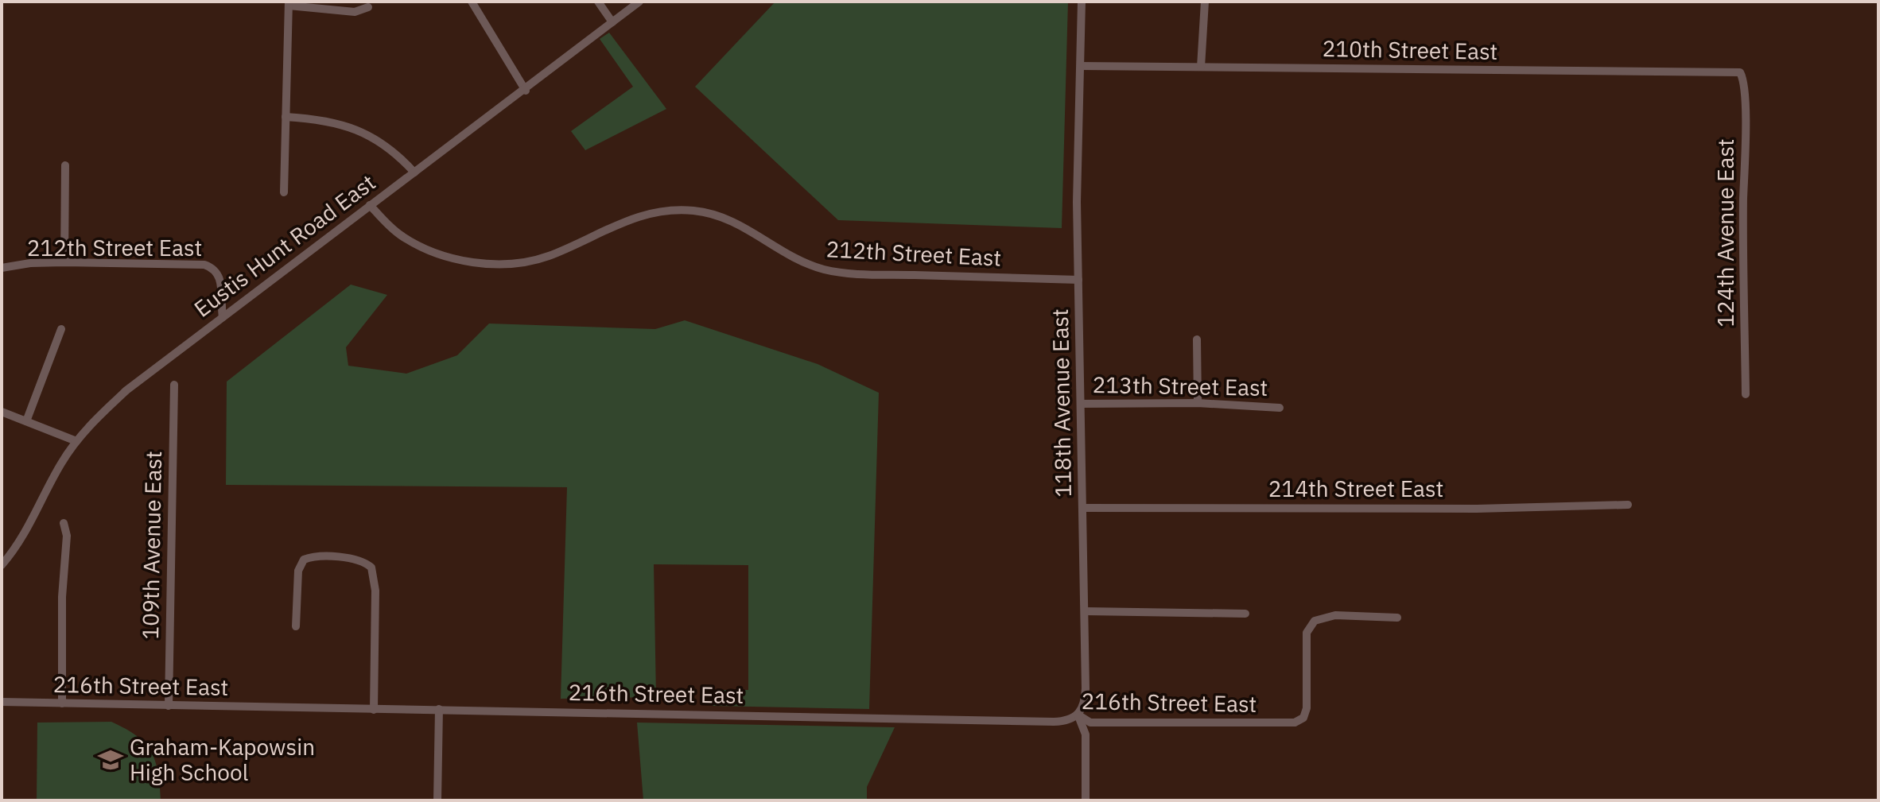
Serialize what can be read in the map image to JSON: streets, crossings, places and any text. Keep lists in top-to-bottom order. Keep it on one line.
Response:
{"streets":{"street":["210th Street East","124th Avenue East","Eustis Hunt Road East","212th Street East","213th Street East","118th Avenue East","214th Street East","109th Avenue East","216th Street East"]},"crossings":[["210th Street East","124th Avenue East"],["210th Street East","118th Avenue East"],["Eustis Hunt Road East","212th Street East"],["212th Street East","118th Avenue East"],["213th Street East","118th Avenue East"],["118th Avenue East","214th Street East"],["118th Avenue East","216th Street East"],["109th Avenue East","216th Street East"]],"places":{"school or university":["Graham-Kapowsin High School"]}}
